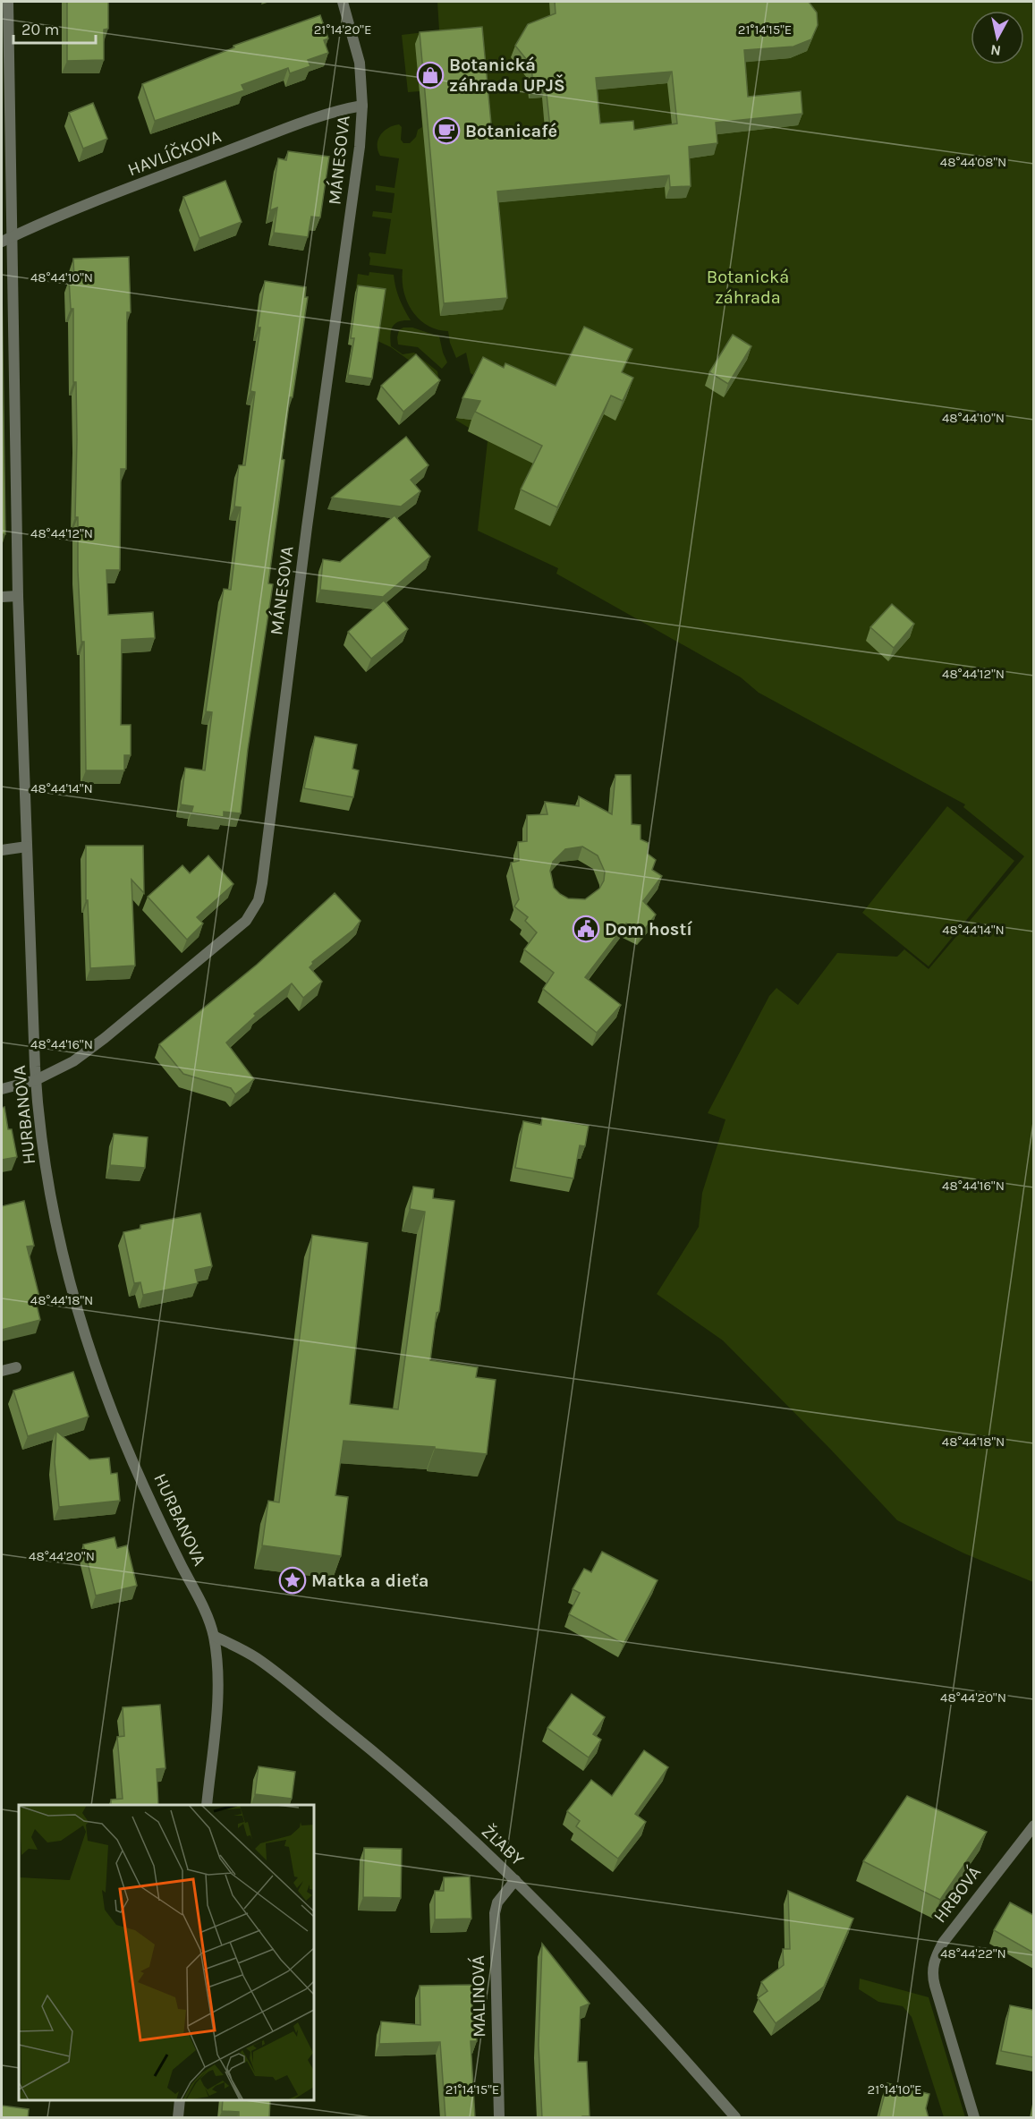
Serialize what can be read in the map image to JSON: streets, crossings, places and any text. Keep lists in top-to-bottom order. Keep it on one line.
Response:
{"streets":{"street":["HAVLÍČKOVA","MÁNESOVA","HURBANOVA","ŽĽABY","HRBOVÁ","MALINOVÁ"]},"crossings":[["HAVLÍČKOVA","MÁNESOVA"],["HAVLÍČKOVA","HURBANOVA"],["MÁNESOVA","HURBANOVA"],["HURBANOVA","ŽĽABY"],["ŽĽABY","MALINOVÁ"]],"parks":["Botanická záhrada"],"places":{"shop":["Botanická záhrada UPJŠ"],"cafe":["Botanicafé"],"public building":["Dom hostí"],"place":["Matka a dieťa"]},"scale_bar":"20 m","north":"bottom","coordinates":["21°14'20\"E","21°14'15\"E","48°44'08\"N","48°44'10\"N","48°44'12\"N","48°44'14\"N","48°44'16\"N","48°44'18\"N","48°44'20\"N","48°44'22\"N","21°14'10\"E"]}
